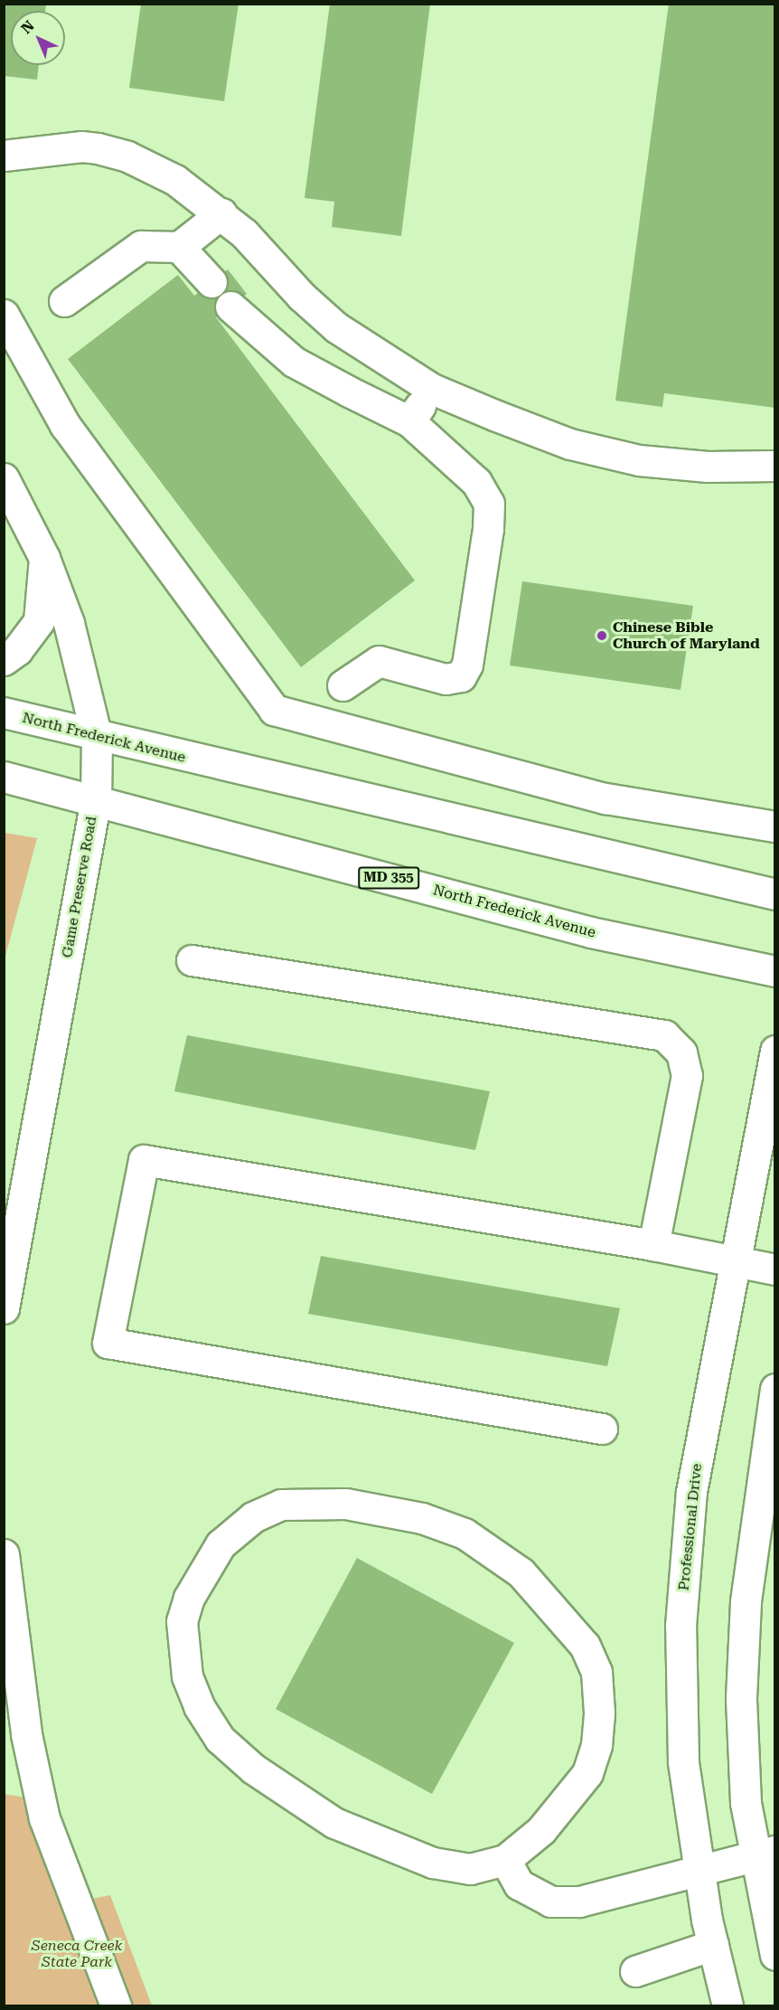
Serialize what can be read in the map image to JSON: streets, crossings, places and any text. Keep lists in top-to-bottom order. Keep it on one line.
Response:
{"streets":{"street":["North Frederick Avenue","MD 355","Game Preserve Road","Professional Drive"]},"crossings":[["North Frederick Avenue","Game Preserve Road"]],"parks":["Seneca Creek State Park"],"places":["Chinese Bible Church of Maryland"],"north":"top left"}
